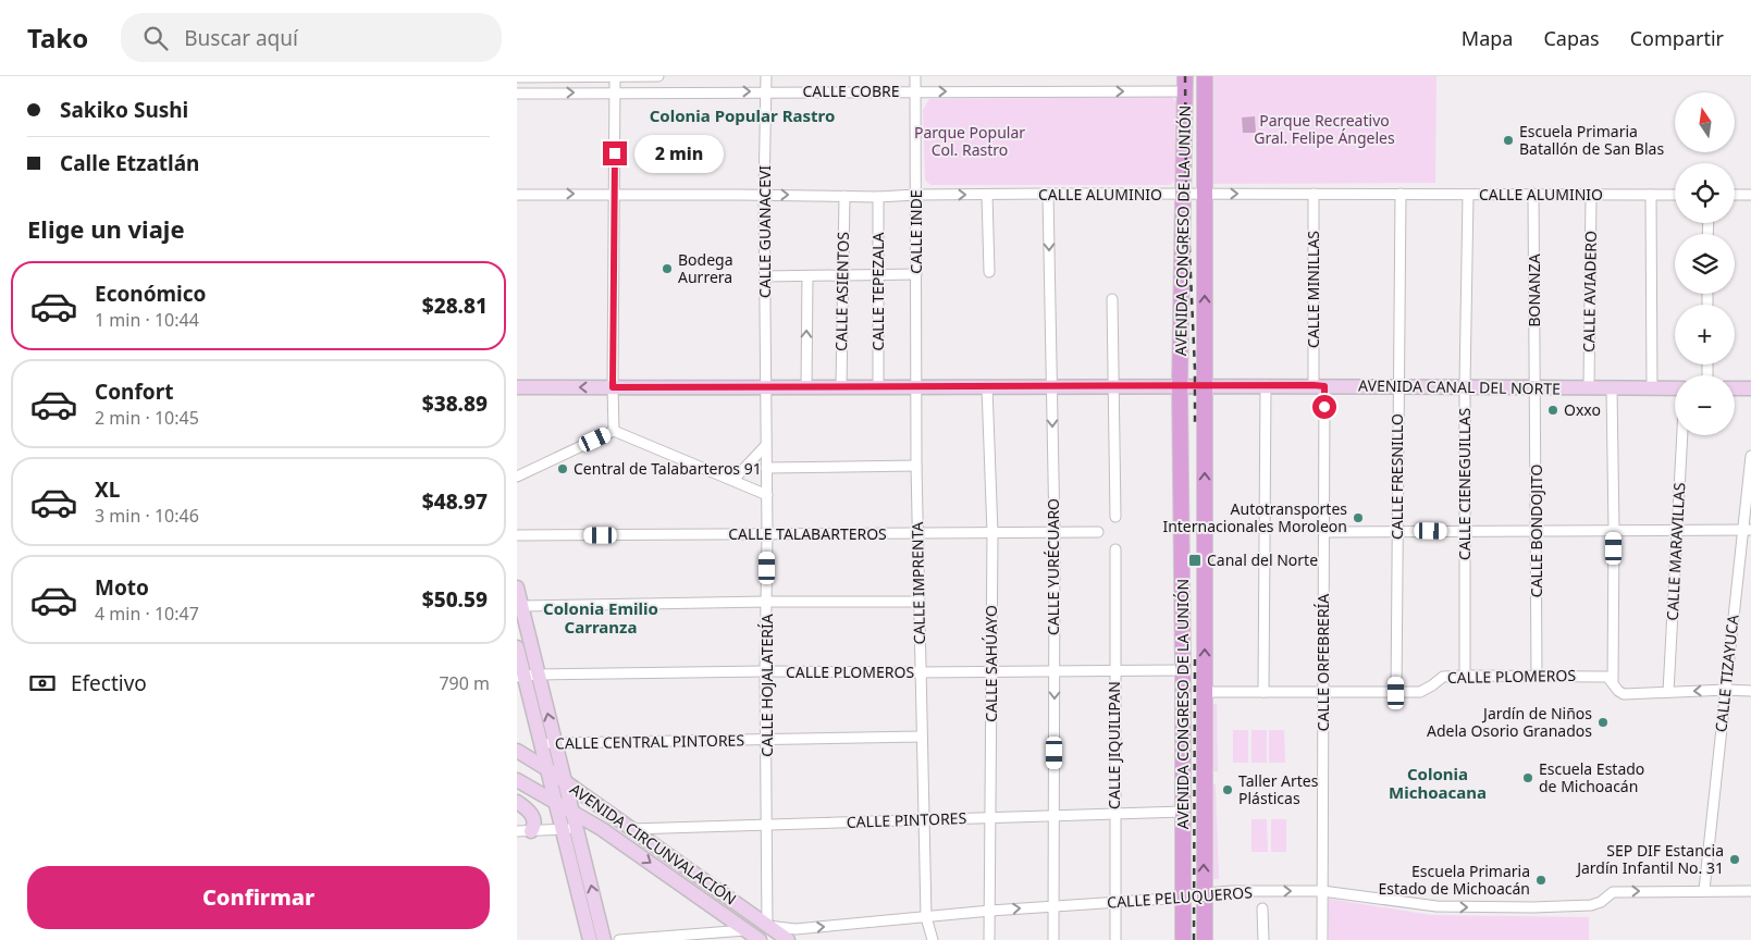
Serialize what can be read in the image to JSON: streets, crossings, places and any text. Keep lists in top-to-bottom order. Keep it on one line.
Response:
{"streets":{"main road":["AVENIDA CONGRESO DE LA UNIÓN","AVENIDA CANAL DEL NORTE","AVENIDA CIRCUNVALACIÓN"],"street":["CALLE COBRE","CALLE ALUMINIO","CALLE GUANACEVI","CALLE INDE","CALLE MINILLAS","BONANZA","CALLE ASIENTOS","CALLE TEPEZALA","CALLE AVIADERO","CALLE FRESNILLO","CALLE CIENEGUILLAS","CALLE BONDOJITO","CALLE TALABARTEROS","CALLE MARAVILLAS","CALLE YURÉCUARO","CALLE IMPRENTA","CALLE ORFEBRERÍA","CALLE SAHÚAYO","CALLE PLOMEROS","CALLE TIZAYUCA","CALLE HOJALATERÍA","CALLE CENTRAL PINTORES","CALLE JIQUILIPAN","CALLE PINTORES","CALLE PELUQUEROS"]},"crossings":[["CALLE COBRE","AVENIDA CONGRESO DE LA UNIÓN"],["CALLE COBRE","CALLE GUANACEVI"],["CALLE COBRE","CALLE INDE"],["CALLE ALUMINIO","AVENIDA CONGRESO DE LA UNIÓN"],["CALLE ALUMINIO","CALLE GUANACEVI"],["CALLE ALUMINIO","CALLE INDE"],["CALLE ALUMINIO","CALLE MINILLAS"],["CALLE ALUMINIO","BONANZA"],["CALLE ALUMINIO","CALLE ASIENTOS"],["CALLE ALUMINIO","CALLE TEPEZALA"],["CALLE ALUMINIO","CALLE AVIADERO"],["CALLE ALUMINIO","CALLE FRESNILLO"],["CALLE ALUMINIO","CALLE CIENEGUILLAS"],["CALLE ALUMINIO","CALLE YURÉCUARO"],["AVENIDA CONGRESO DE LA UNIÓN","AVENIDA CANAL DEL NORTE"],["AVENIDA CONGRESO DE LA UNIÓN","CALLE PLOMEROS"],["AVENIDA CONGRESO DE LA UNIÓN","CALLE PINTORES"],["AVENIDA CONGRESO DE LA UNIÓN","CALLE PELUQUEROS"],["CALLE GUANACEVI","AVENIDA CANAL DEL NORTE"],["CALLE GUANACEVI","CALLE HOJALATERÍA"],["CALLE INDE","AVENIDA CANAL DEL NORTE"],["CALLE INDE","CALLE IMPRENTA"],["CALLE MINILLAS","AVENIDA CANAL DEL NORTE"],["CALLE MINILLAS","CALLE ORFEBRERÍA"],["BONANZA","AVENIDA CANAL DEL NORTE"],["BONANZA","CALLE BONDOJITO"],["CALLE ASIENTOS","AVENIDA CANAL DEL NORTE"],["CALLE TEPEZALA","AVENIDA CANAL DEL NORTE"],["CALLE AVIADERO","AVENIDA CANAL DEL NORTE"],["AVENIDA CANAL DEL NORTE","CALLE FRESNILLO"],["AVENIDA CANAL DEL NORTE","CALLE CIENEGUILLAS"],["AVENIDA CANAL DEL NORTE","CALLE BONDOJITO"],["AVENIDA CANAL DEL NORTE","CALLE YURÉCUARO"],["AVENIDA CANAL DEL NORTE","CALLE IMPRENTA"],["AVENIDA CANAL DEL NORTE","CALLE ORFEBRERÍA"],["AVENIDA CANAL DEL NORTE","CALLE SAHÚAYO"],["AVENIDA CANAL DEL NORTE","CALLE HOJALATERÍA"],["CALLE FRESNILLO","CALLE PLOMEROS"],["CALLE CIENEGUILLAS","CALLE PLOMEROS"],["CALLE BONDOJITO","CALLE PLOMEROS"],["CALLE TALABARTEROS","CALLE YURÉCUARO"],["CALLE TALABARTEROS","CALLE IMPRENTA"],["CALLE TALABARTEROS","CALLE SAHÚAYO"],["CALLE TALABARTEROS","CALLE HOJALATERÍA"],["CALLE MARAVILLAS","CALLE PLOMEROS"],["CALLE YURÉCUARO","CALLE PLOMEROS"],["CALLE YURÉCUARO","CALLE PINTORES"],["CALLE YURÉCUARO","CALLE PELUQUEROS"],["CALLE IMPRENTA","CALLE PLOMEROS"],["CALLE IMPRENTA","CALLE CENTRAL PINTORES"],["CALLE IMPRENTA","CALLE PINTORES"],["CALLE IMPRENTA","CALLE PELUQUEROS"],["CALLE ORFEBRERÍA","CALLE PLOMEROS"],["CALLE ORFEBRERÍA","CALLE PELUQUEROS"],["CALLE SAHÚAYO","CALLE PLOMEROS"],["CALLE SAHÚAYO","CALLE PINTORES"],["CALLE SAHÚAYO","CALLE PELUQUEROS"],["CALLE PLOMEROS","CALLE TIZAYUCA"],["CALLE PLOMEROS","CALLE HOJALATERÍA"],["CALLE PLOMEROS","CALLE JIQUILIPAN"],["CALLE TIZAYUCA","CALLE PELUQUEROS"],["CALLE HOJALATERÍA","CALLE CENTRAL PINTORES"],["CALLE HOJALATERÍA","CALLE PINTORES"],["CALLE HOJALATERÍA","AVENIDA CIRCUNVALACIÓN"],["CALLE HOJALATERÍA","CALLE PELUQUEROS"],["CALLE JIQUILIPAN","CALLE PINTORES"],["CALLE JIQUILIPAN","CALLE PELUQUEROS"],["CALLE PINTORES","AVENIDA CIRCUNVALACIÓN"],["AVENIDA CIRCUNVALACIÓN","CALLE PELUQUEROS"]],"one_way":["CALLE COBRE","CALLE PELUQUEROS"],"districts":["Colonia Popular Rastro","Colonia Emilio Carranza","Colonia Michoacana"],"parks":["Parque Recreativo Gral. Felipe Ángeles","Parque Popular Col. Rastro"],"places":{"other":["Escuela Primaria Batallón de San Blas","Bodega Aurrera","Oxxo","Central de Talabarteros 91","Autotransportes Internacionales Moroleon","Jardín de Niños Adela Osorio Granados","Escuela Estado de Michoacán","Taller Artes Plásticas","SEP DIF Estancia Jardín Infantil No. 31","Escuela Primaria Estado de Michoacán"],"transit":["Canal del Norte"]},"north":"top","page":{"header":"Tako","search":"Buscar aquí","nav":["Mapa","Capas","Compartir"],"banner":["Sakiko Sushi","Calle Etzatlán"],"map_buttons":["+","−"],"bubble":"2 min","heading":"Elige un viaje","list":[{"name":"Económico","note":"1 min · 10:44","value":"$28.81"},{"name":"Confort","note":"2 min · 10:45","value":"$38.89"},{"name":"XL","note":"3 min · 10:46","value":"$48.97"},{"name":"Moto","note":"4 min · 10:47","value":"$50.59"}],"pay":["Efectivo","790 m"],"buttons":"Confirmar"}}
